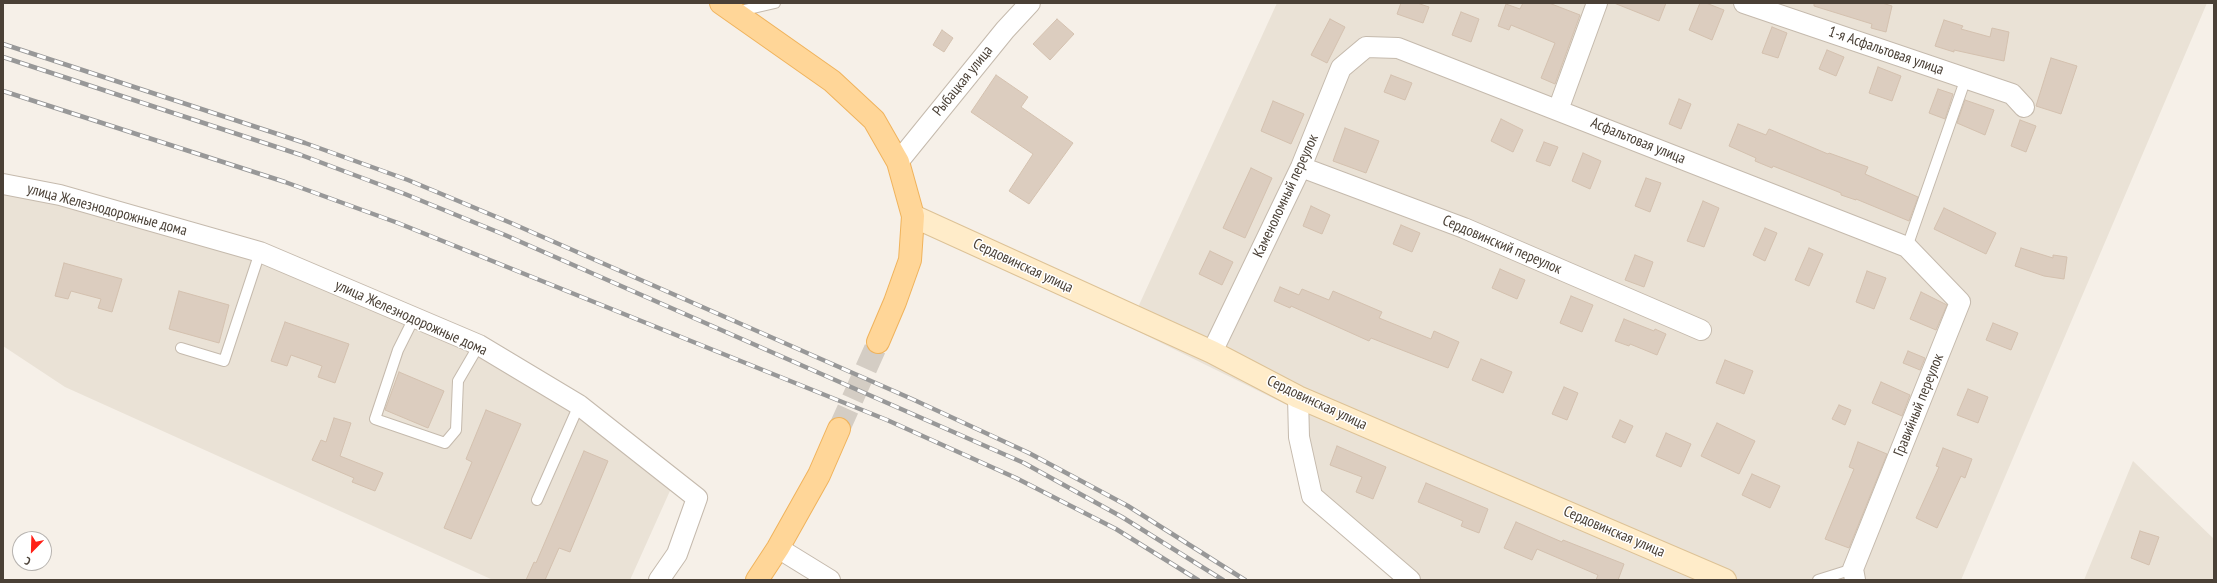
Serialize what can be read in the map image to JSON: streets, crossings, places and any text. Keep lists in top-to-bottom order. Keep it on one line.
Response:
{"streets":{"street":["1-я Асфальтовая улица","Рыбацкая улица","Асфальтовая улица","Каменоломный переулок","улица Железнодорожные дома","Сердовинский переулок","Сердовинская улица","Гравийный переулок"]},"crossings":[["Асфальтовая улица","Каменоломный переулок"],["Асфальтовая улица","Гравийный переулок"],["Каменоломный переулок","Сердовинский переулок"],["Каменоломный переулок","Сердовинская улица"]],"north":"bottom left"}
